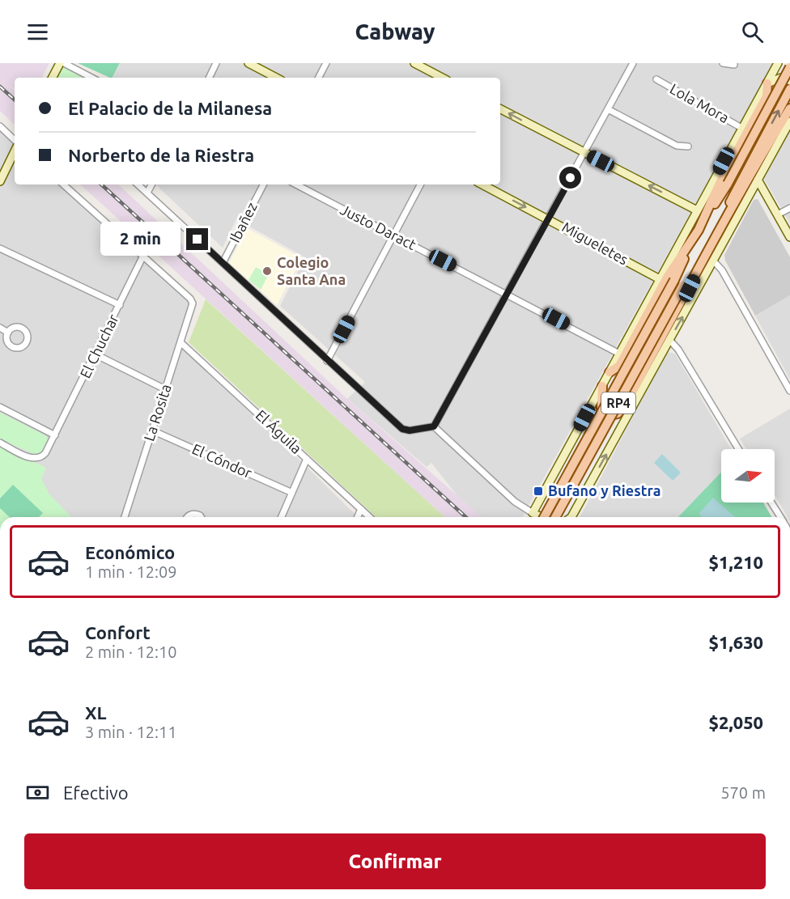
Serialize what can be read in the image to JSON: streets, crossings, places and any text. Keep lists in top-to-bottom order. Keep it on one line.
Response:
{"streets":{"main road":["RP4"],"street":["Lola Mora","Ibañez","Justo Daract","Migueletes","El Chuchar","La Rosita","El Águila","El Cóndor"]},"crossings":[["El Chuchar","La Rosita"],["La Rosita","El Águila"],["La Rosita","El Cóndor"]],"one_way":["Migueletes"],"places":{"other":["Colegio Santa Ana"],"transit":["Bufano y Riestra"]},"north":"right","page":{"header":"Cabway","banner":["El Palacio de la Milanesa","Norberto de la Riestra"],"bubble":"2 min","list":[{"name":"Económico","note":"1 min · 12:09","value":"$1,210"},{"name":"Confort","note":"2 min · 12:10","value":"$1,630"},{"name":"XL","note":"3 min · 12:11","value":"$2,050"}],"pay":["Efectivo","570 m"],"buttons":"Confirmar"}}
